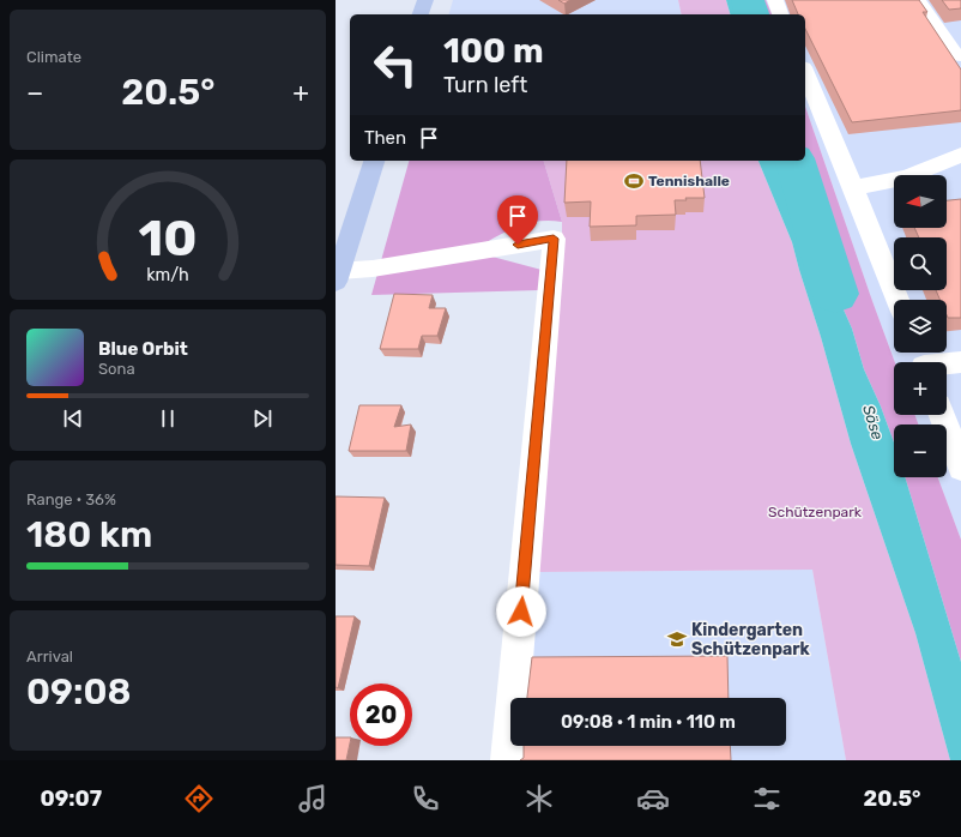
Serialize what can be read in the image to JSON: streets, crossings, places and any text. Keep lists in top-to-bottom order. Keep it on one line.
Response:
{"water":["Söse"],"parks":["Schützenpark"],"places":{"sports":["Tennishalle"],"school or university":["Kindergarten Schützenpark"]},"north":"left","page":{"tile":["Climate",["Range · 36%","180 km"],["Arrival","09:08"]],"turn":["100 m","Turn left"],"heat":["−","20.5°","+"],"then":"Then","map_buttons":["+","−"],"song":["Blue Orbit","Sona"],"limit":"20","trip":"09:08 · 1 min · 110 m","tabs":["09:07","20.5°"],"gauge":["10","km/h"]}}
